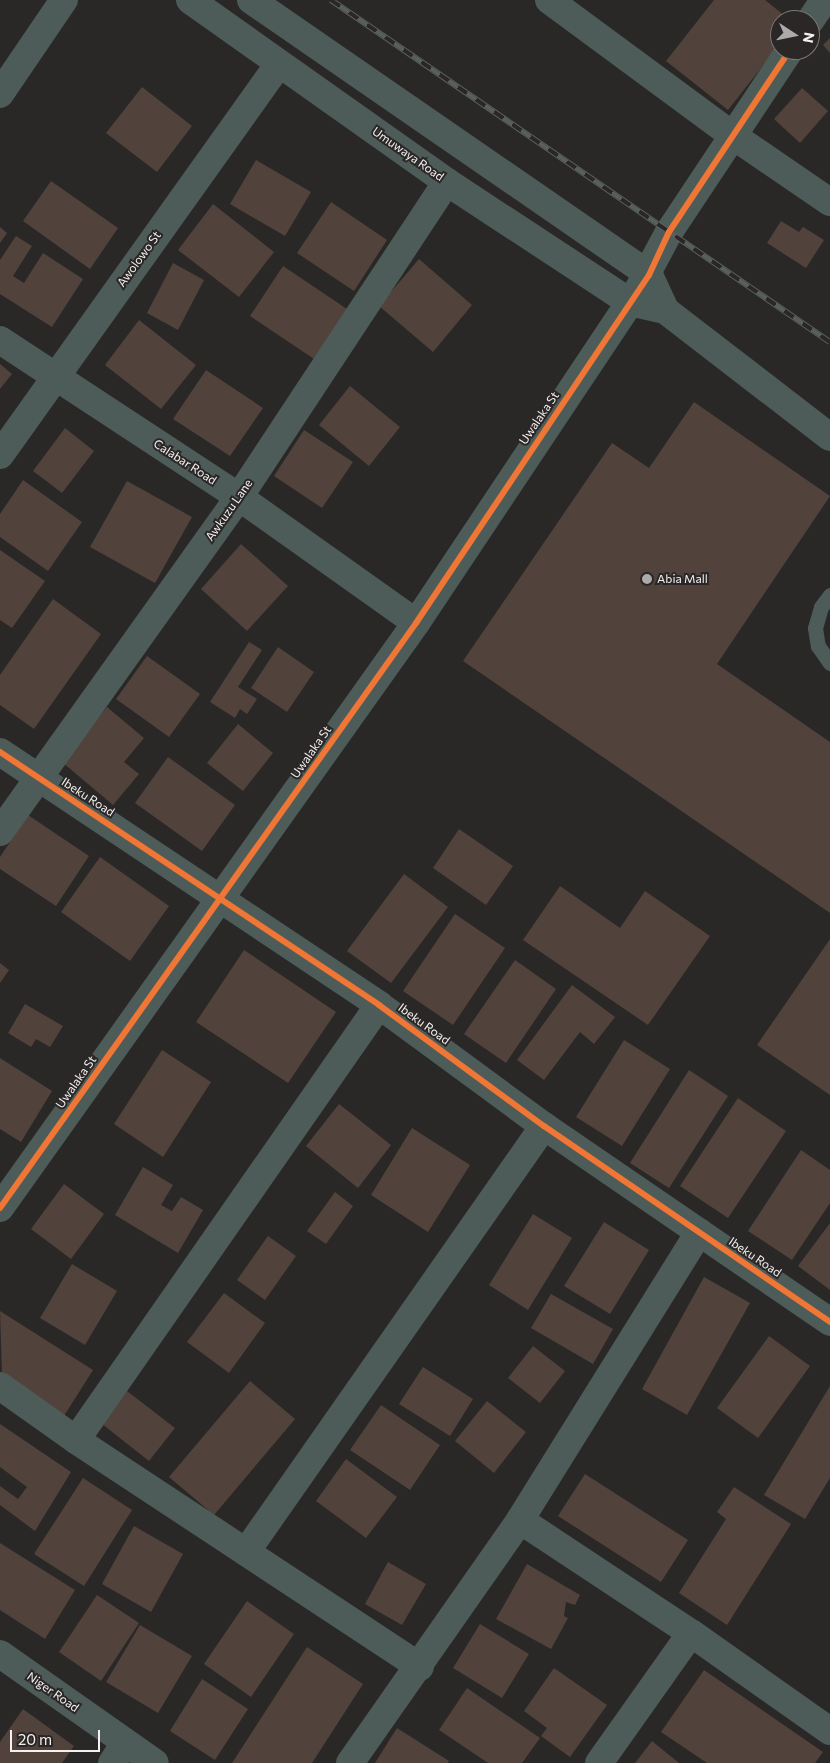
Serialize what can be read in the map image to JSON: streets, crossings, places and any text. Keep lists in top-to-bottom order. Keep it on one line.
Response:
{"streets":{"street":["Umuwaya Road","Awolowo St","Uwalaka St","Calabar Road","Awkuzu Lane","Ibeku Road","Niger Road"]},"crossings":[["Umuwaya Road","Awolowo St"],["Umuwaya Road","Uwalaka St"],["Umuwaya Road","Awkuzu Lane"],["Awolowo St","Calabar Road"],["Uwalaka St","Calabar Road"],["Uwalaka St","Ibeku Road"],["Calabar Road","Awkuzu Lane"],["Awkuzu Lane","Ibeku Road"]],"places":["Abia Mall"],"scale_bar":"20 m","north":"right"}
